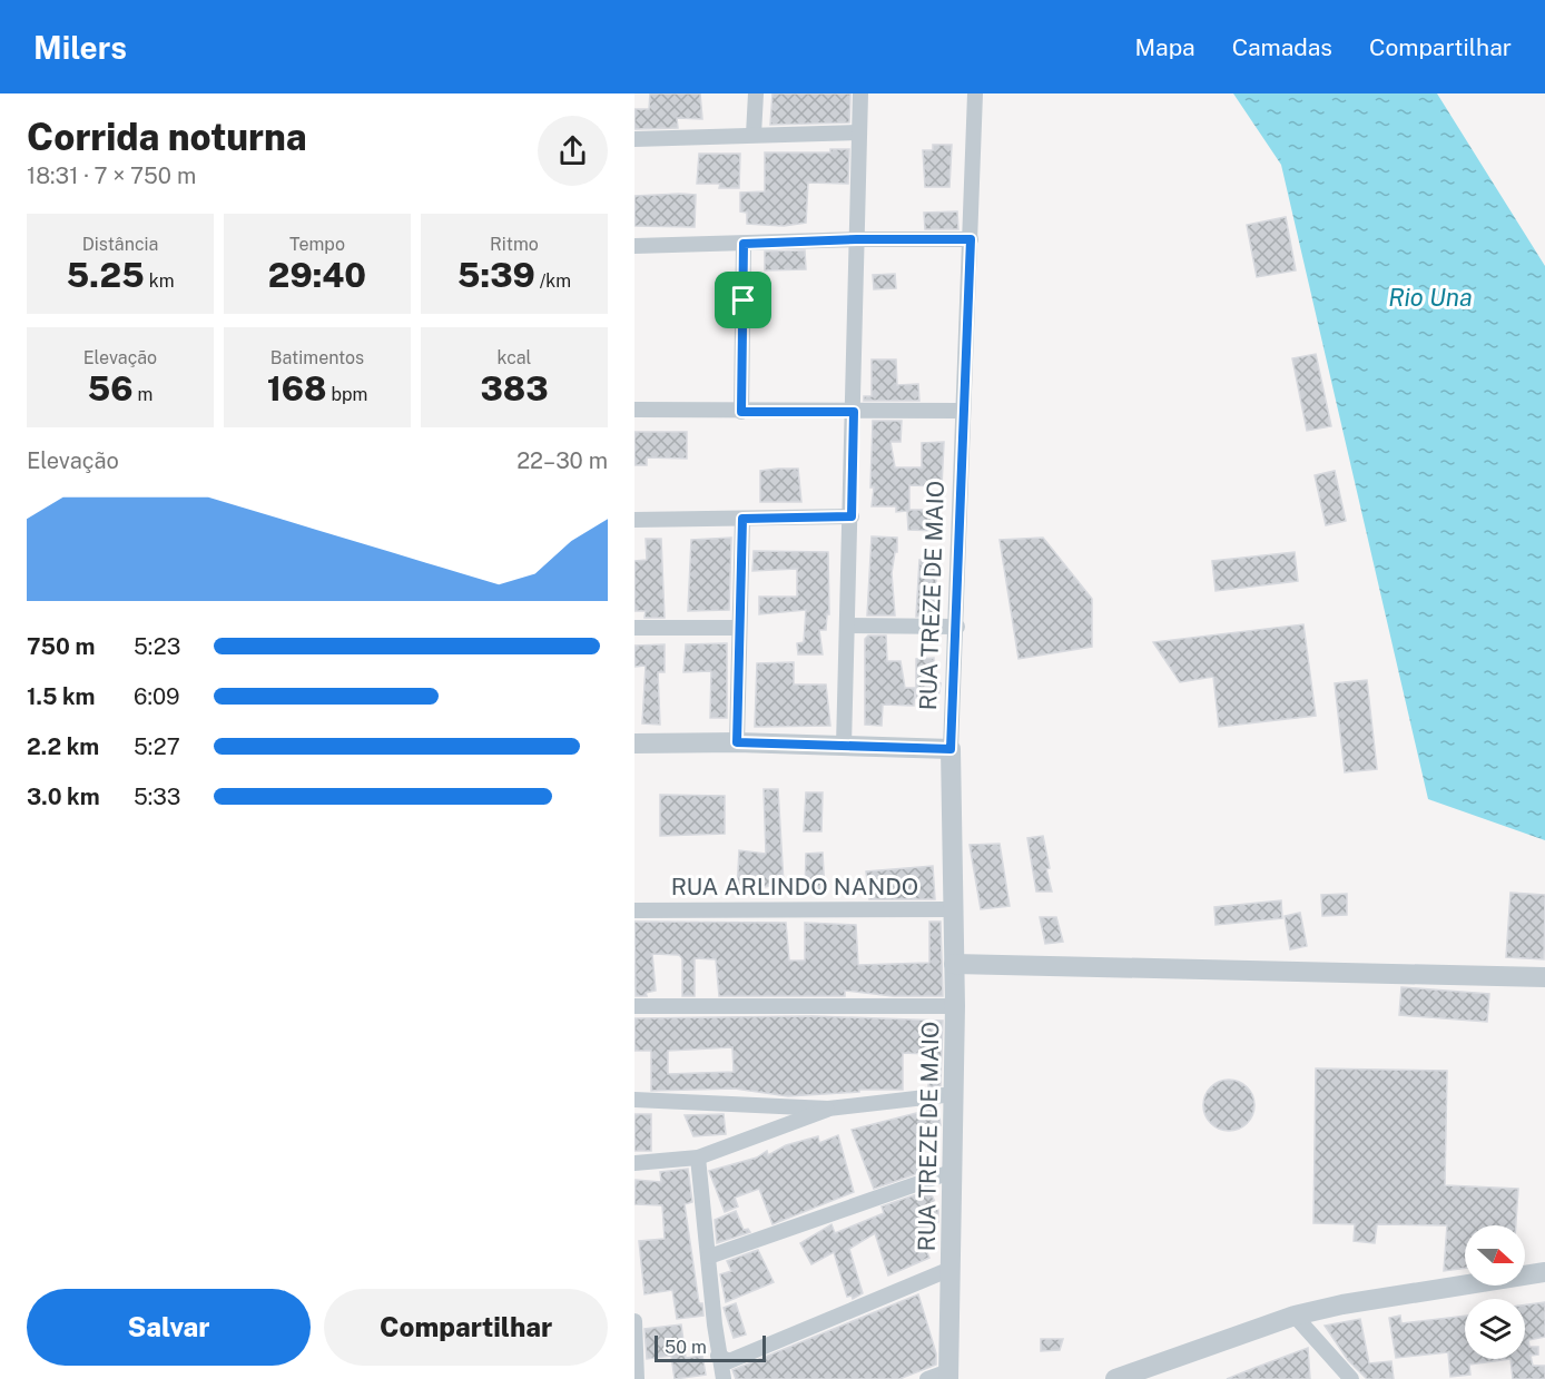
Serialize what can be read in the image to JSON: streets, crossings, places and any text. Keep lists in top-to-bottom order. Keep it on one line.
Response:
{"streets":{"street":["RUA TREZE DE MAIO","RUA ARLINDO NANDO"]},"crossings":[["RUA TREZE DE MAIO","RUA ARLINDO NANDO"]],"water":["Rio Una"],"scale_bar":"50 m","north":"right","page":{"header":"Milers","nav":["Mapa","Camadas","Compartilhar"],"heading":["Corrida noturna","18:31 · 7 × 750 m"],"stats":[["Distância","5.25 km"],["Tempo","29:40"],["Ritmo","5:39 /km"],["Elevação","56 m"],["Batimentos","168 bpm"],["kcal","383"]],"chart":["Elevação","22–30 m"],"list":[{"name":"750 m","note":"5:23"},{"name":"1.5 km","note":"6:09"},{"name":"2.2 km","note":"5:27"},{"name":"3.0 km","note":"5:33"}],"buttons":["Salvar","Compartilhar"],"scale":"50 m"}}
